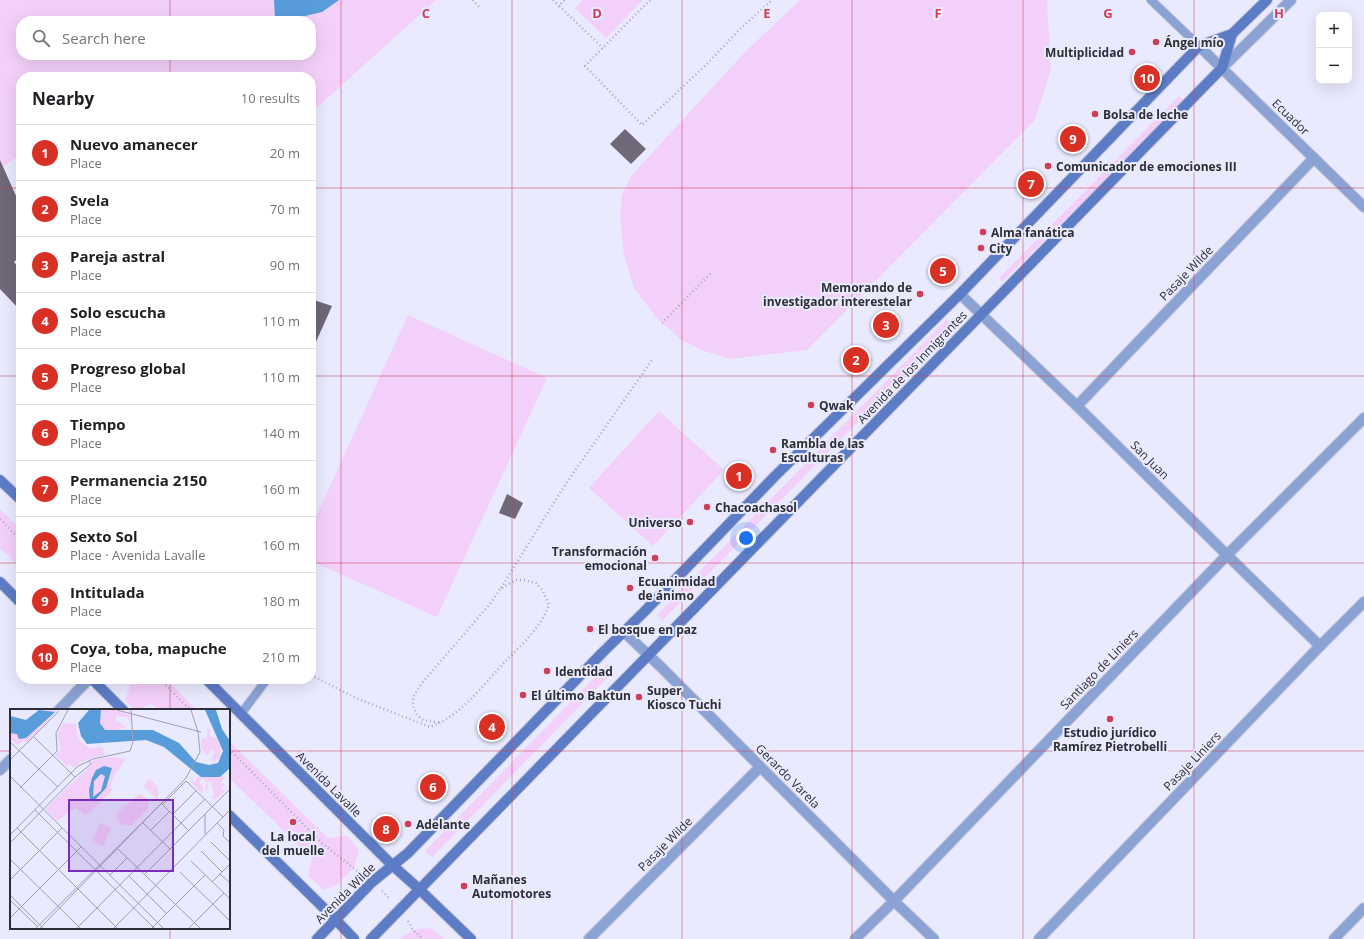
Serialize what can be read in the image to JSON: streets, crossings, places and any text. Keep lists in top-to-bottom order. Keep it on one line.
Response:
{"streets":{"main road":["Avenida de los Inmigrantes","Avenida Lavalle","Avenida Wilde"],"street":["Ecuador","Pasaje Wilde","San Juan","Santiago de Liniers","Pasaje Liniers","Gerardo Varela"]},"crossings":[["Ecuador","Pasaje Wilde"],["Ecuador","Avenida de los Inmigrantes"],["Pasaje Wilde","San Juan"],["Pasaje Wilde","Gerardo Varela"],["Avenida de los Inmigrantes","San Juan"],["Avenida de los Inmigrantes","Gerardo Varela"],["Avenida de los Inmigrantes","Avenida Lavalle"],["Avenida de los Inmigrantes","Avenida Wilde"],["San Juan","Santiago de Liniers"],["San Juan","Pasaje Liniers"],["Santiago de Liniers","Gerardo Varela"],["Avenida Lavalle","Avenida Wilde"]],"places":["Ángel mío","Multiplicidad","Bolsa de leche","Comunicador de emociones III","Alma fanática","City","Memorando de investigador interestelar","Qwak","Rambla de las Esculturas","Chacoachasol","Universo","Transformación emocional","Ecuanimidad de ánimo","El bosque en paz","Identidad","El último Baktun","Super Kiosco Tuchi","Estudio jurídico Ramírez Pietrobelli","La local del muelle","Adelante","Mañanes Automotores"],"page":{"map_buttons":["+","−"],"search":"Search here","pins":["10","9","7","5","3","2","1","4","6","8"],"heading":["Nearby","10 results"],"list":[{"mark":"1","name":"Nuevo amanecer","note":"Place","value":"20 m"},{"mark":"2","name":"Svela","note":"Place","value":"70 m"},{"mark":"3","name":"Pareja astral","note":"Place","value":"90 m"},{"mark":"4","name":"Solo escucha","note":"Place","value":"110 m"},{"mark":"5","name":"Progreso global","note":"Place","value":"110 m"},{"mark":"6","name":"Tiempo","note":"Place","value":"140 m"},{"mark":"7","name":"Permanencia 2150","note":"Place","value":"160 m"},{"mark":"8","name":"Sexto Sol","note":"Place · Avenida Lavalle","value":"160 m"},{"mark":"9","name":"Intitulada","note":"Place","value":"180 m"},{"mark":"10","name":"Coya, toba, mapuche","note":"Place","value":"210 m"}]},"grid":{"columns":["C","D","E","F","G","H"]}}
